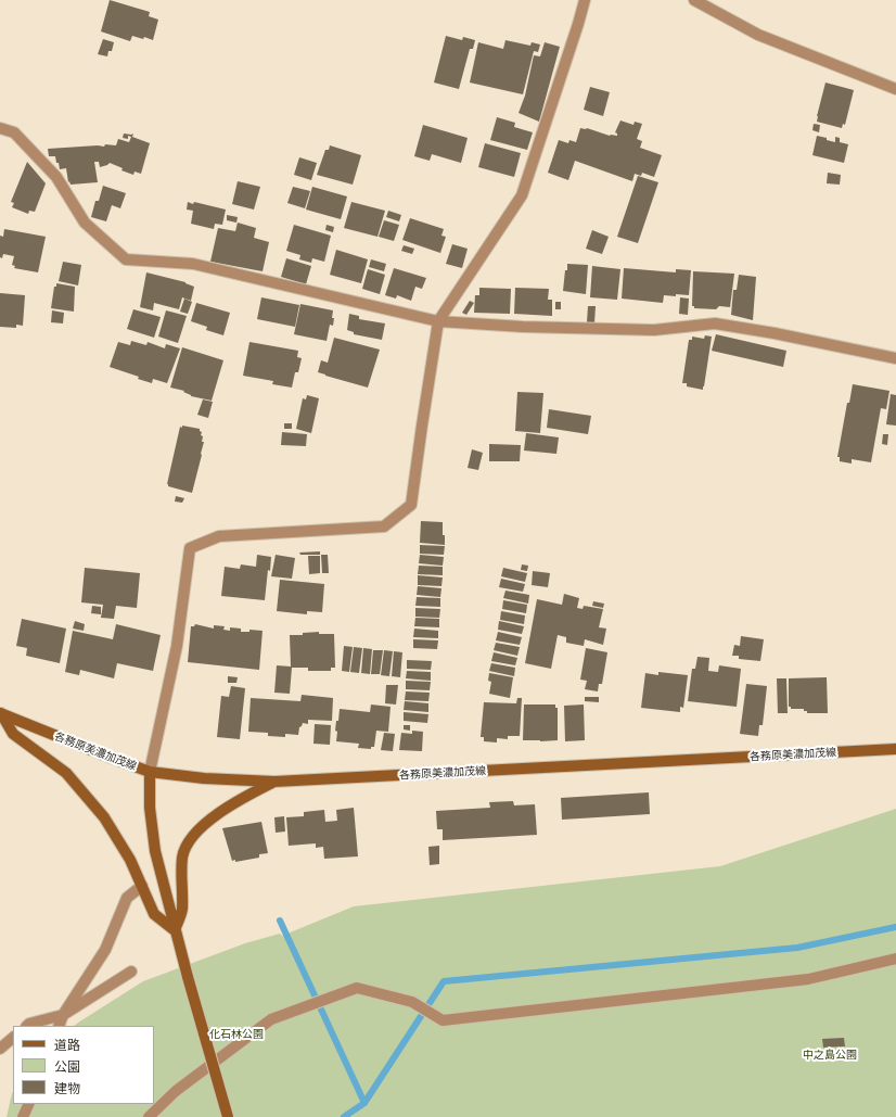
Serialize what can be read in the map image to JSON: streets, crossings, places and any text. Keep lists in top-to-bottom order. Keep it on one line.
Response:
{"streets":{"main road":["各務原美濃加茂線"]},"parks":["化石林公園","中之島公園"],"legend":["道路","公園","建物"]}
